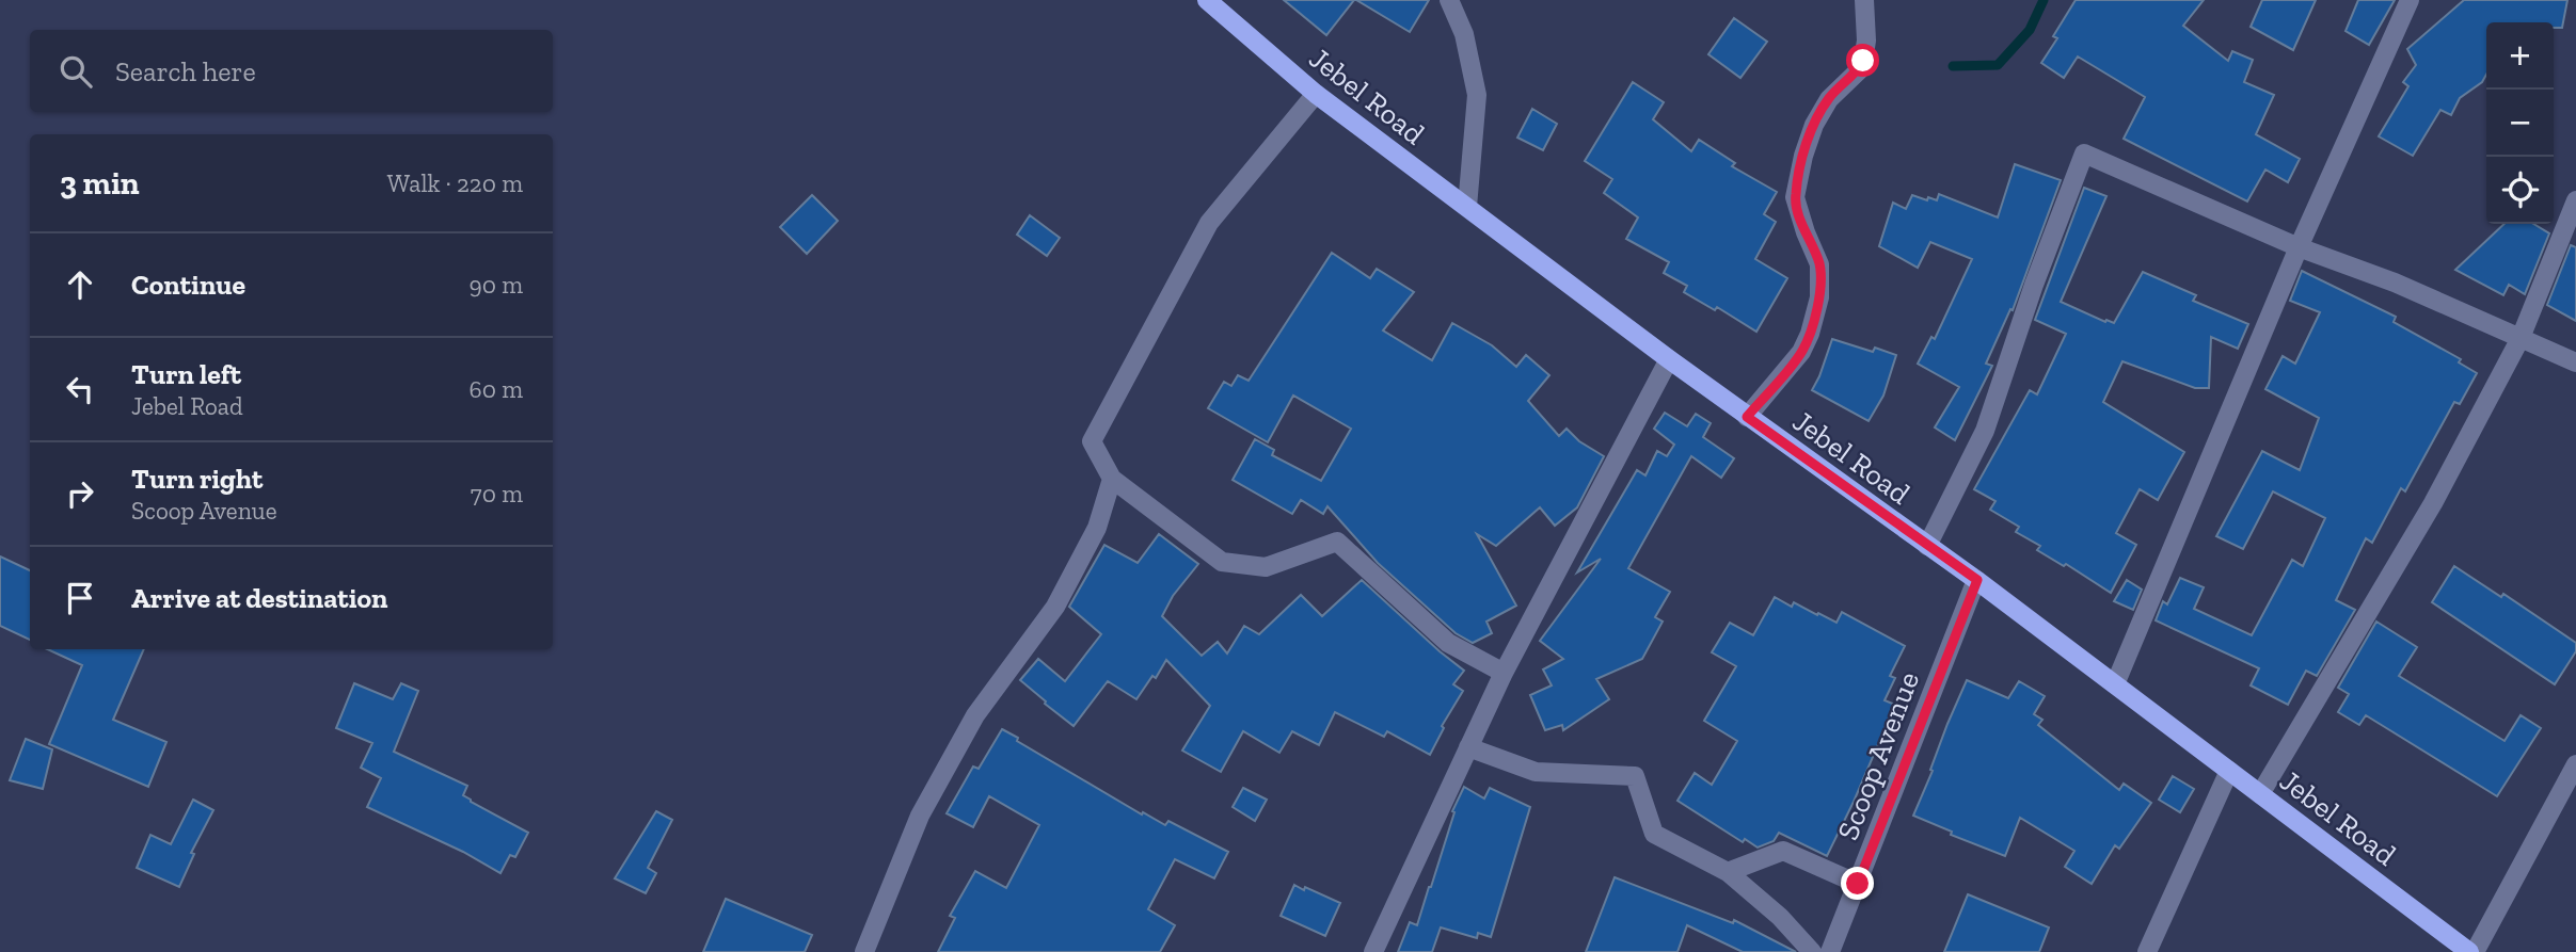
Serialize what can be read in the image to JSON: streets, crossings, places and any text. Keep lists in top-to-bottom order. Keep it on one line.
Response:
{"streets":{"main road":["Jebel Road"],"street":["Scoop Avenue"]},"crossings":[["Jebel Road","Scoop Avenue"]],"page":{"map_buttons":["+","−"],"search":"Search here","heading":["3 min","Walk · 220 m"],"list":[["Continue","90 m"],["Turn left","Jebel Road","60 m"],["Turn right","Scoop Avenue","70 m"],"Arrive at destination"]}}
